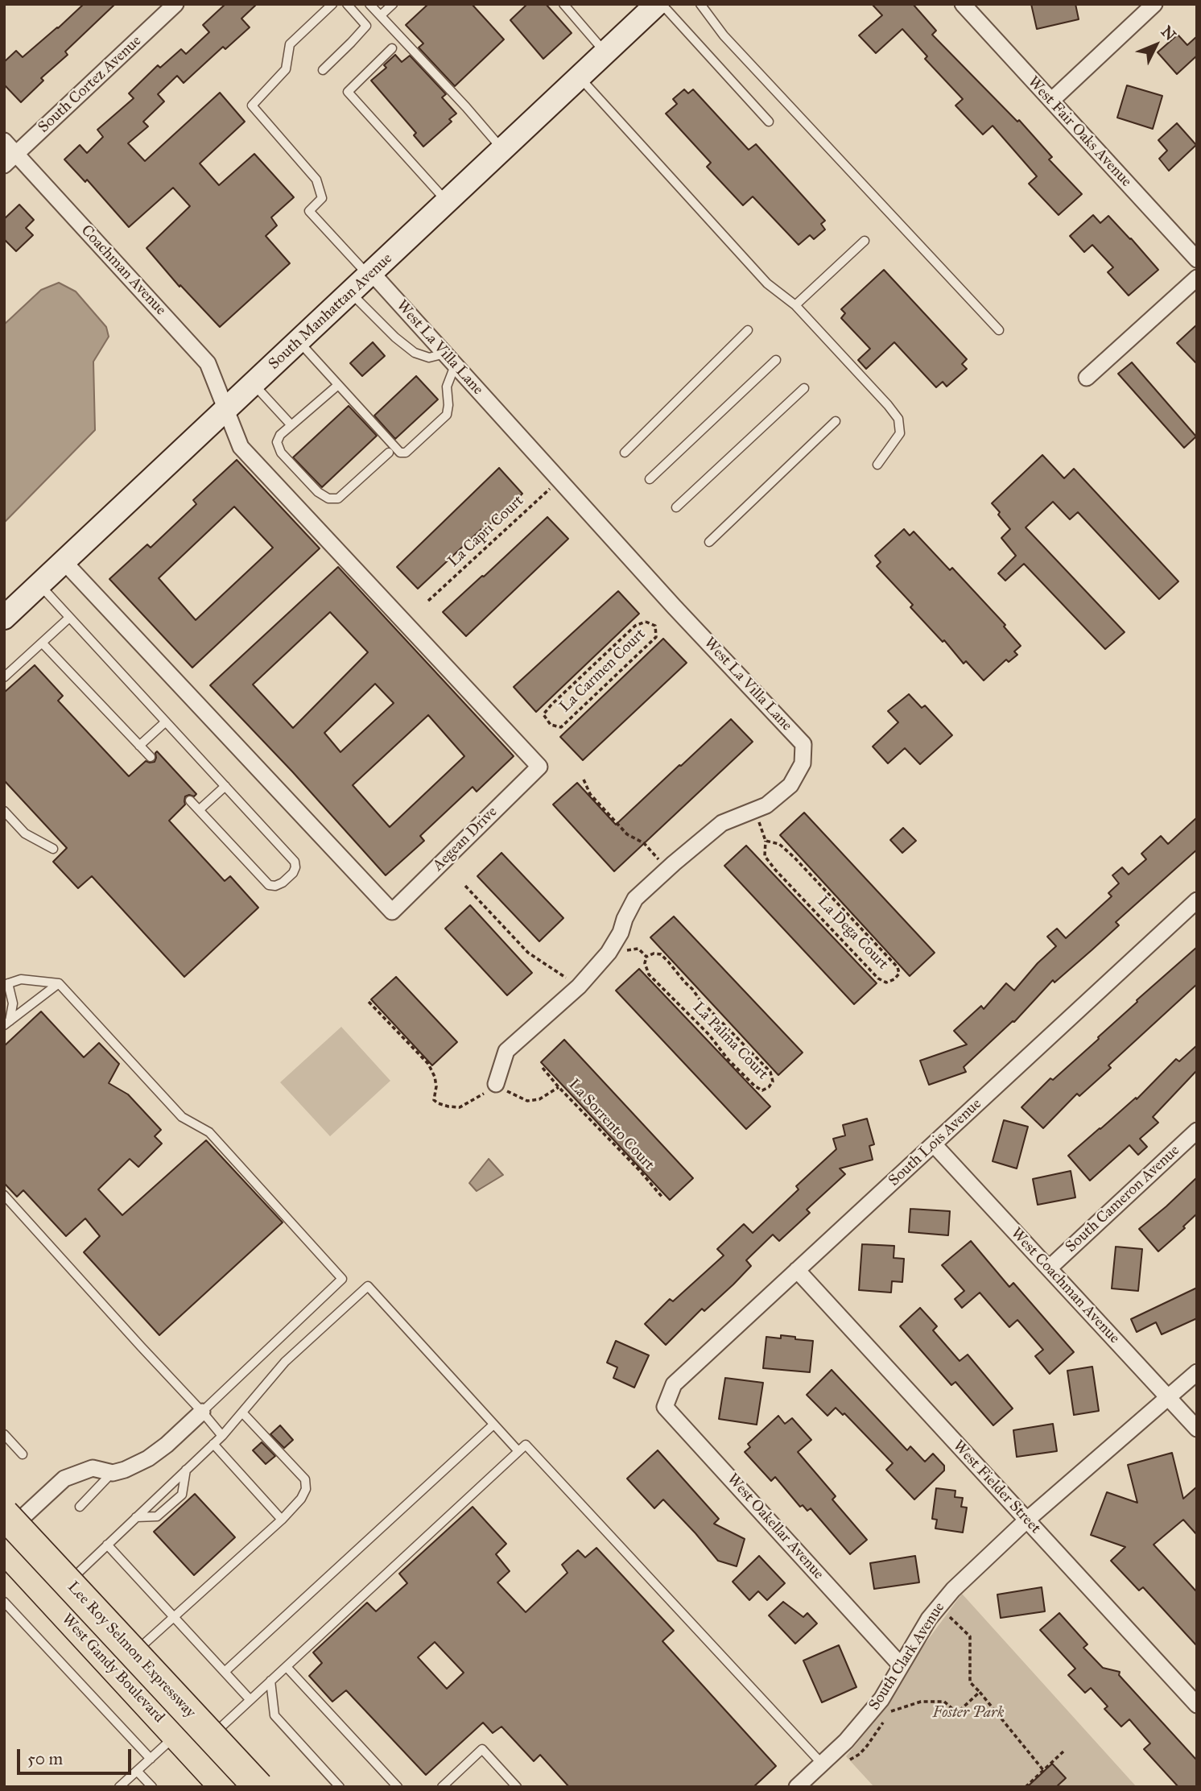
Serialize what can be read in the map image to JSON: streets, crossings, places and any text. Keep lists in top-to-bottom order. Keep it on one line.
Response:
{"streets":{"highway":["Lee Roy Selmon Expressway"],"main road":["South Manhattan Avenue","West Gandy Boulevard"],"street":["South Cortez Avenue","West Fair Oaks Avenue","Coachman Avenue","West La Villa Lane","Aegean Drive","South Lois Avenue","South Cameron Avenue","West Coachman Avenue","West Fielder Street","West Oakellar Avenue","South Clark Avenue"],"path":["La Capri Court","La Carmen Court","La Dega Court","La Palma Court","La Sorrento Court"]},"crossings":[["South Cortez Avenue","Coachman Avenue"],["Coachman Avenue","South Manhattan Avenue"],["Coachman Avenue","Aegean Drive"],["South Manhattan Avenue","West La Villa Lane"],["South Manhattan Avenue","Aegean Drive"],["West La Villa Lane","La Capri Court"],["West La Villa Lane","La Dega Court"],["West La Villa Lane","La Palma Court"],["South Lois Avenue","West Coachman Avenue"],["South Lois Avenue","West Fielder Street"],["South Lois Avenue","West Oakellar Avenue"],["South Cameron Avenue","West Coachman Avenue"],["West Coachman Avenue","South Clark Avenue"],["West Fielder Street","South Clark Avenue"],["West Oakellar Avenue","South Clark Avenue"]],"parks":["Foster Park"],"scale_bar":"50 m","north":"top right"}
